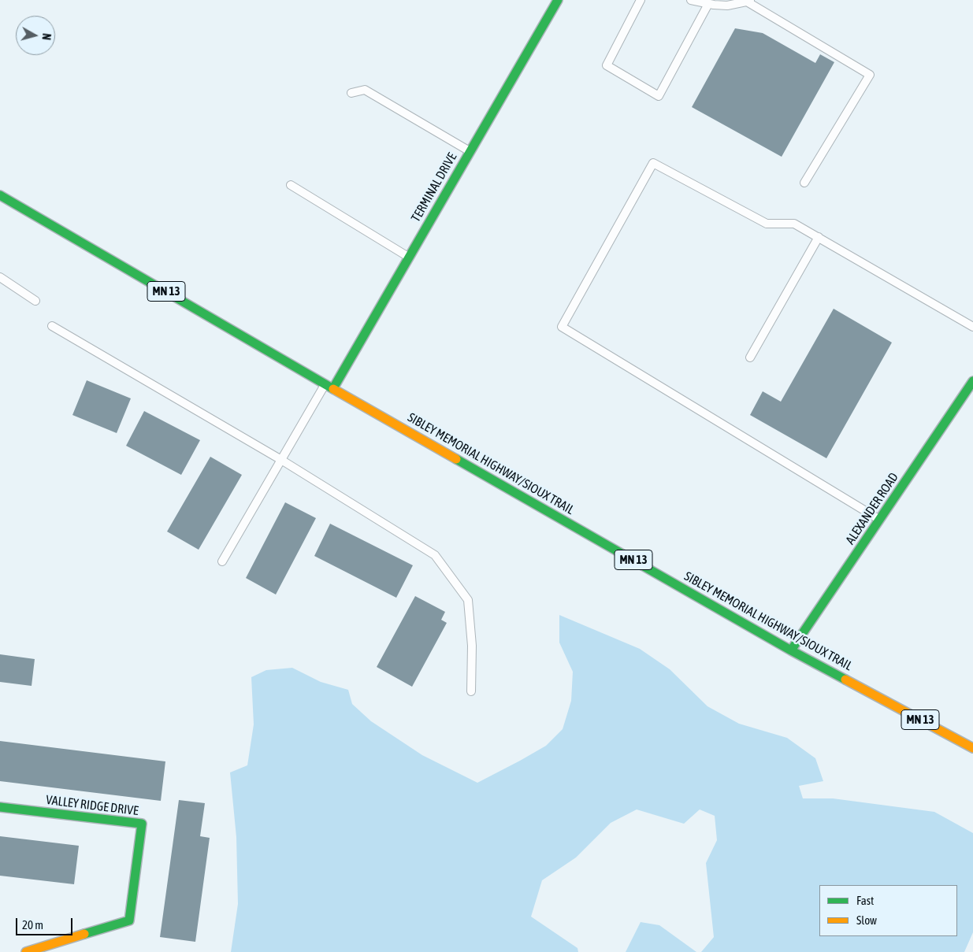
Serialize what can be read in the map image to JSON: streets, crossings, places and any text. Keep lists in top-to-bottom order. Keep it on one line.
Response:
{"streets":{"main road":["TERMINAL DRIVE","MN 13","SIBLEY MEMORIAL HIGHWAY/SIOUX TRAIL","ALEXANDER ROAD","VALLEY RIDGE DRIVE"]},"crossings":[["TERMINAL DRIVE","SIBLEY MEMORIAL HIGHWAY/SIOUX TRAIL"],["SIBLEY MEMORIAL HIGHWAY/SIOUX TRAIL","ALEXANDER ROAD"]],"legend":["Fast","Slow"],"scale_bar":"20 m","north":"right"}
